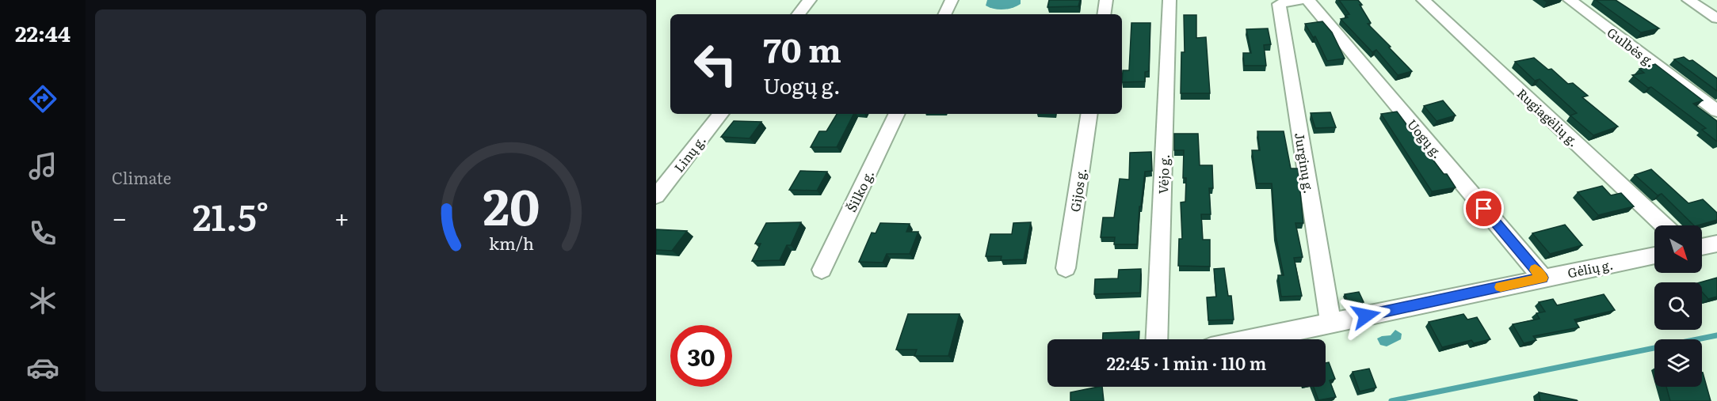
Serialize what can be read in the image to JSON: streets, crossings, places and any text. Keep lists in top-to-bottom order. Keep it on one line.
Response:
{"streets":{"street":["Gulbės g.","Rugiagėlių g.","Uogų g.","Linų g.","Jurginų g.","Vėjo g.","Gijos g.","Šilko g.","Gėlių g."]},"crossings":[["Uogų g.","Gėlių g."],["Jurginų g.","Gėlių g."]],"north":"bottom right","page":{"tabs":"22:44","tile":"Climate","turn":["70 m","Uogų g."],"heat":["−","21.5°","+"],"limit":"30","trip":"22:45 · 1 min · 110 m","gauge":["20","km/h"]}}
